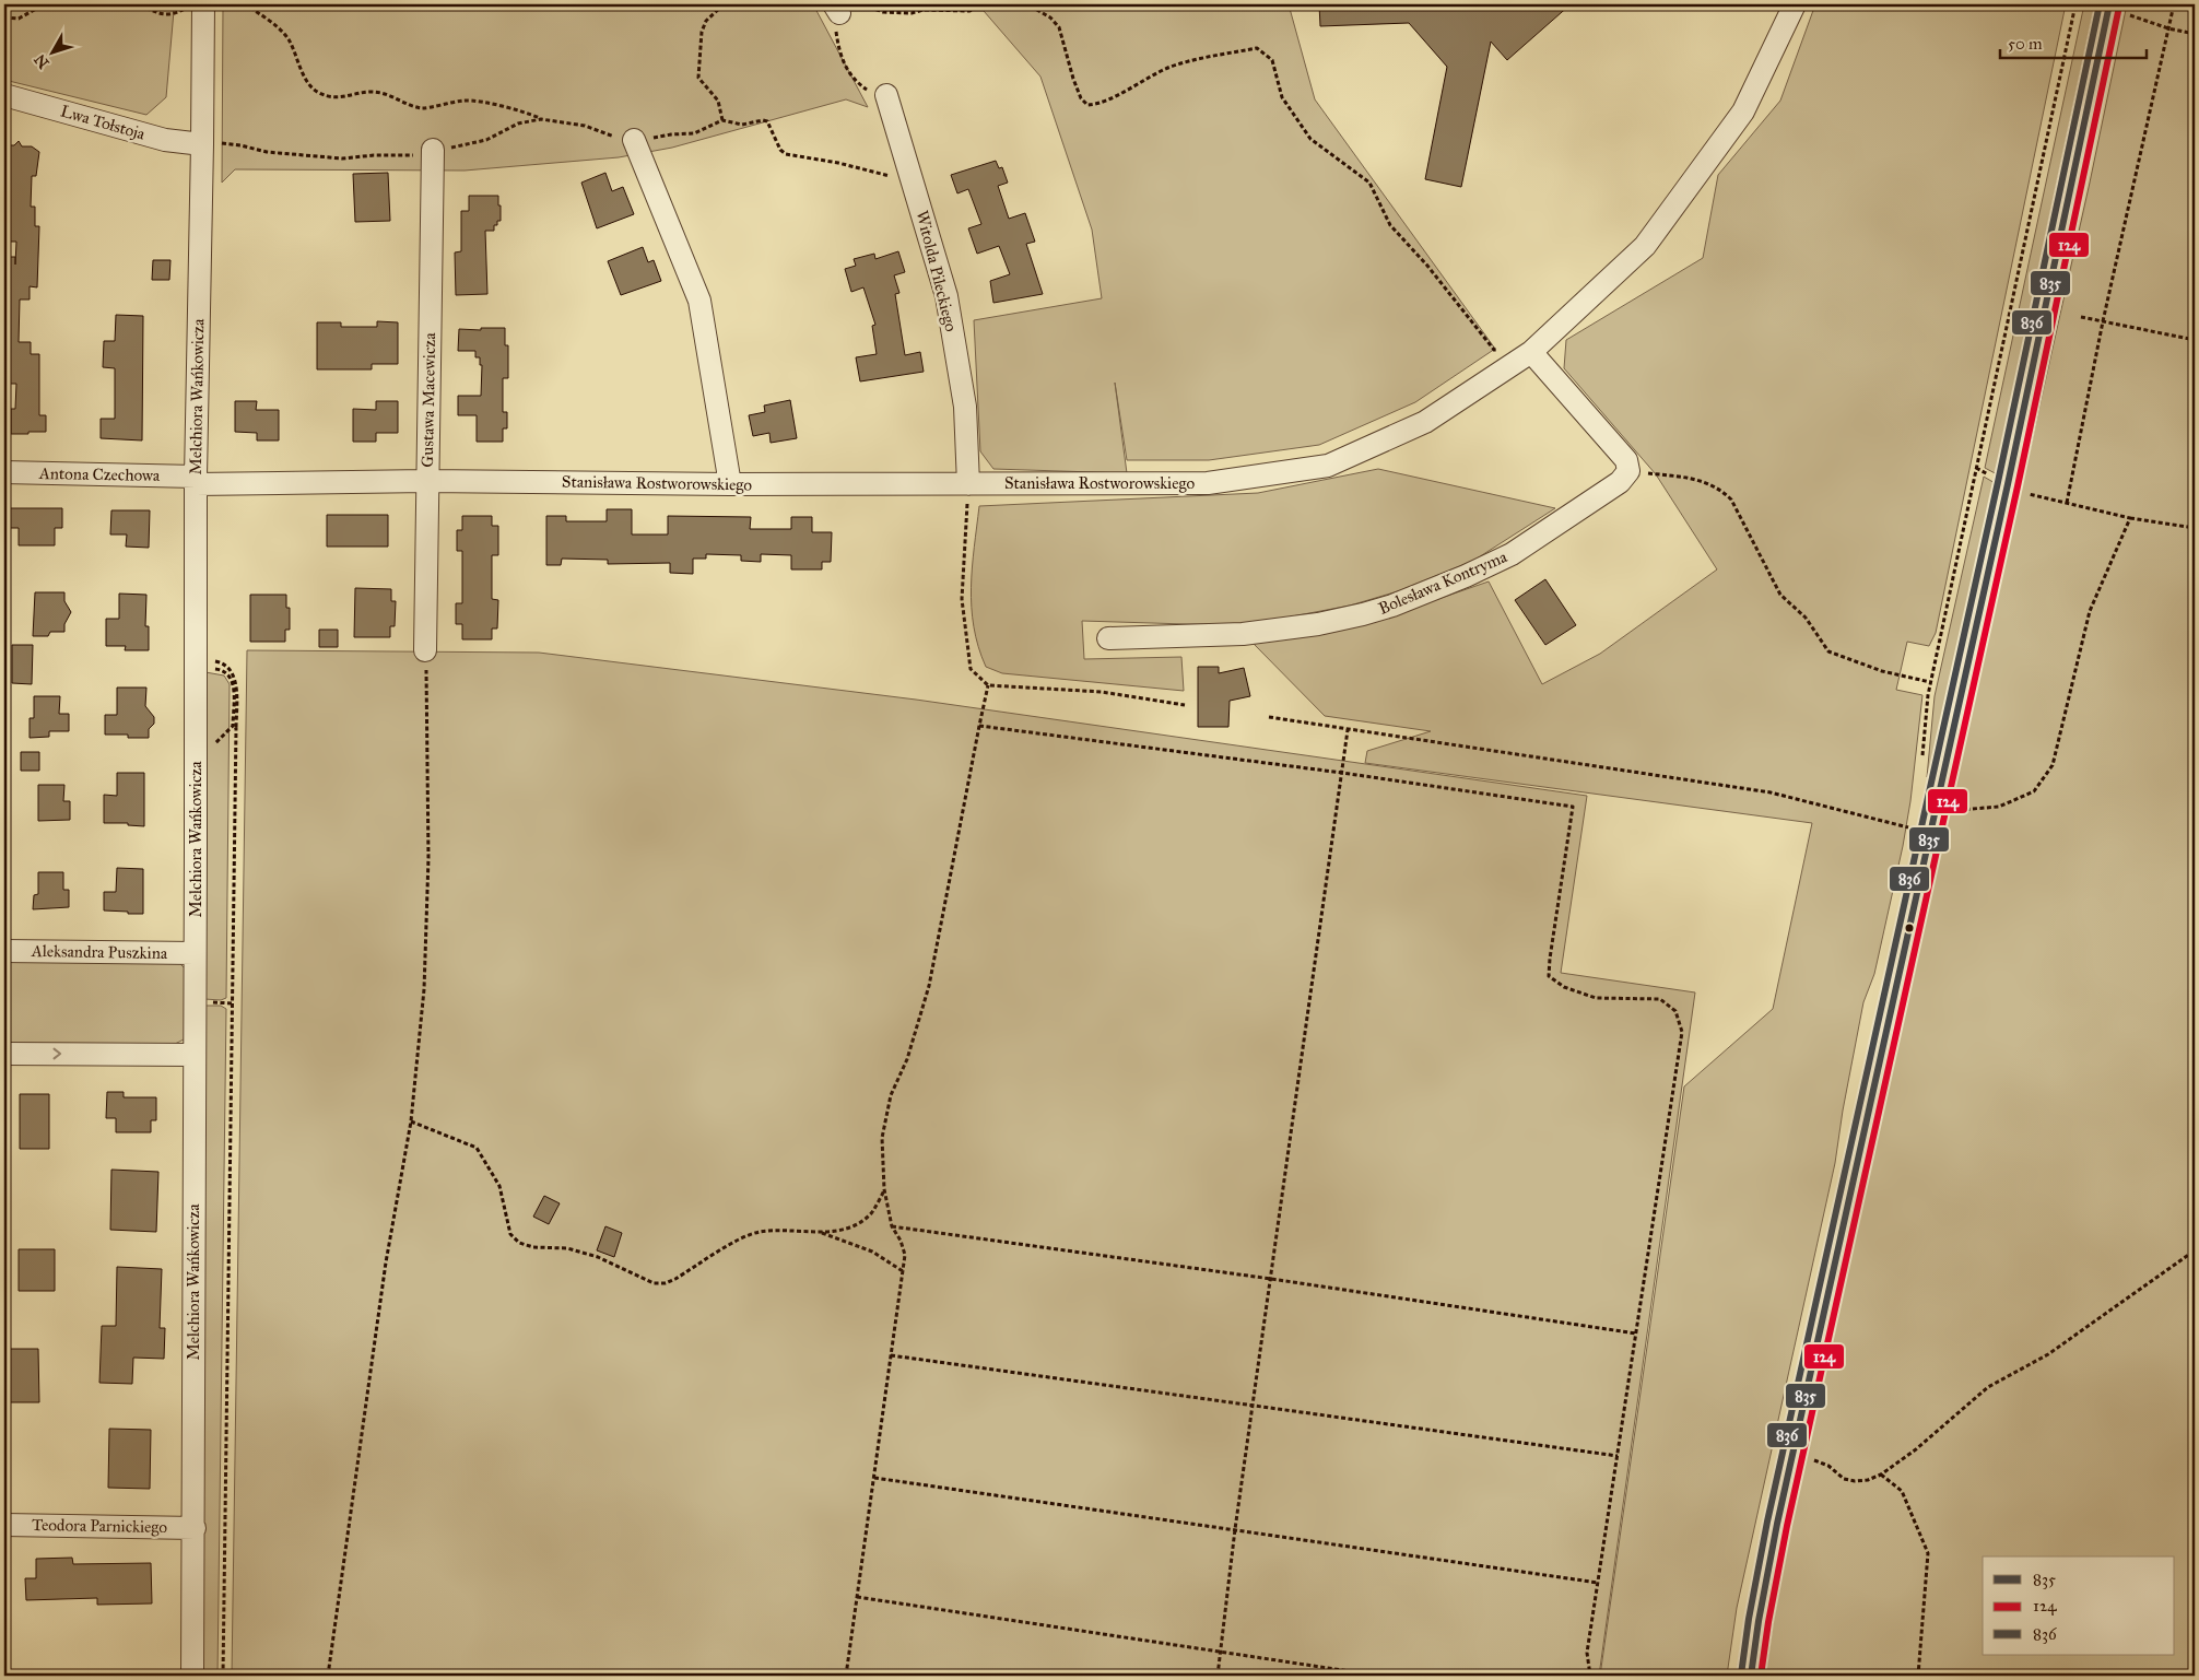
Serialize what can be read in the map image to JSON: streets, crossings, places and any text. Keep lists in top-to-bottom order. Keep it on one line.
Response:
{"streets":{"street":["Lwa Tołstoja","Witolda Pileckiego","Melchiora Wańkowicza","Gustawa Macewicza","Antona Czechowa","Stanisława Rostworowskiego","Bolesława Kontryma","Aleksandra Puszkina","Teodora Parnickiego"]},"crossings":[["Lwa Tołstoja","Melchiora Wańkowicza"],["Witolda Pileckiego","Stanisława Rostworowskiego"],["Melchiora Wańkowicza","Antona Czechowa"],["Melchiora Wańkowicza","Stanisława Rostworowskiego"],["Melchiora Wańkowicza","Aleksandra Puszkina"],["Melchiora Wańkowicza","Teodora Parnickiego"],["Gustawa Macewicza","Stanisława Rostworowskiego"],["Antona Czechowa","Stanisława Rostworowskiego"]],"lines":["transit line 835","transit line 836","transit line 124"],"legend":["835","124","836"],"scale_bar":"50 m","north":"bottom left"}
